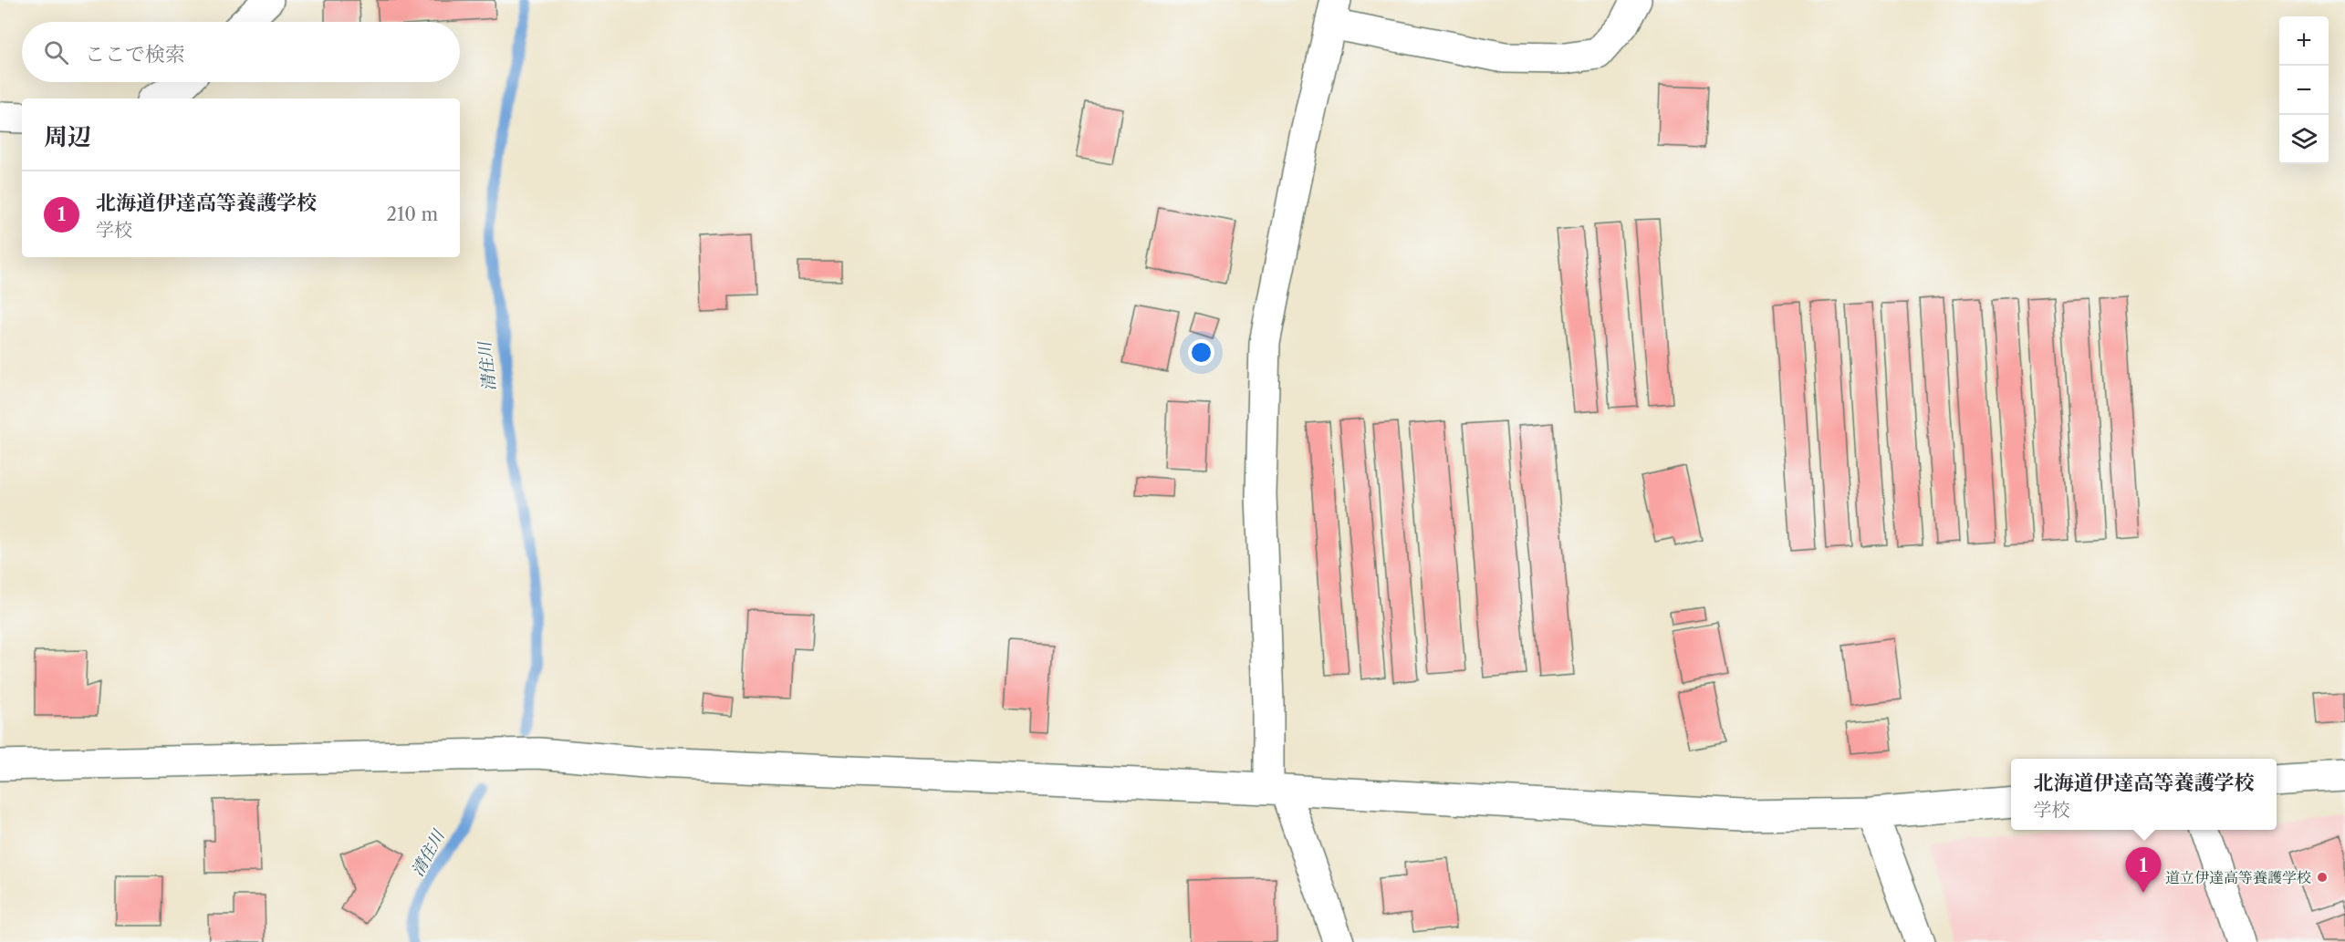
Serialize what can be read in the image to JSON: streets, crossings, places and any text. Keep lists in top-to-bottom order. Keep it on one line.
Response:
{"water":["清住川"],"places":["道立伊達高等養護学校"],"page":{"map_buttons":["+","−"],"search":"ここで検索","heading":"周辺","list":[{"mark":"1","name":"北海道伊達高等養護学校","note":"学校","value":"210 m"}],"popup":["北海道伊達高等養護学校","学校"],"pins":"1"}}
